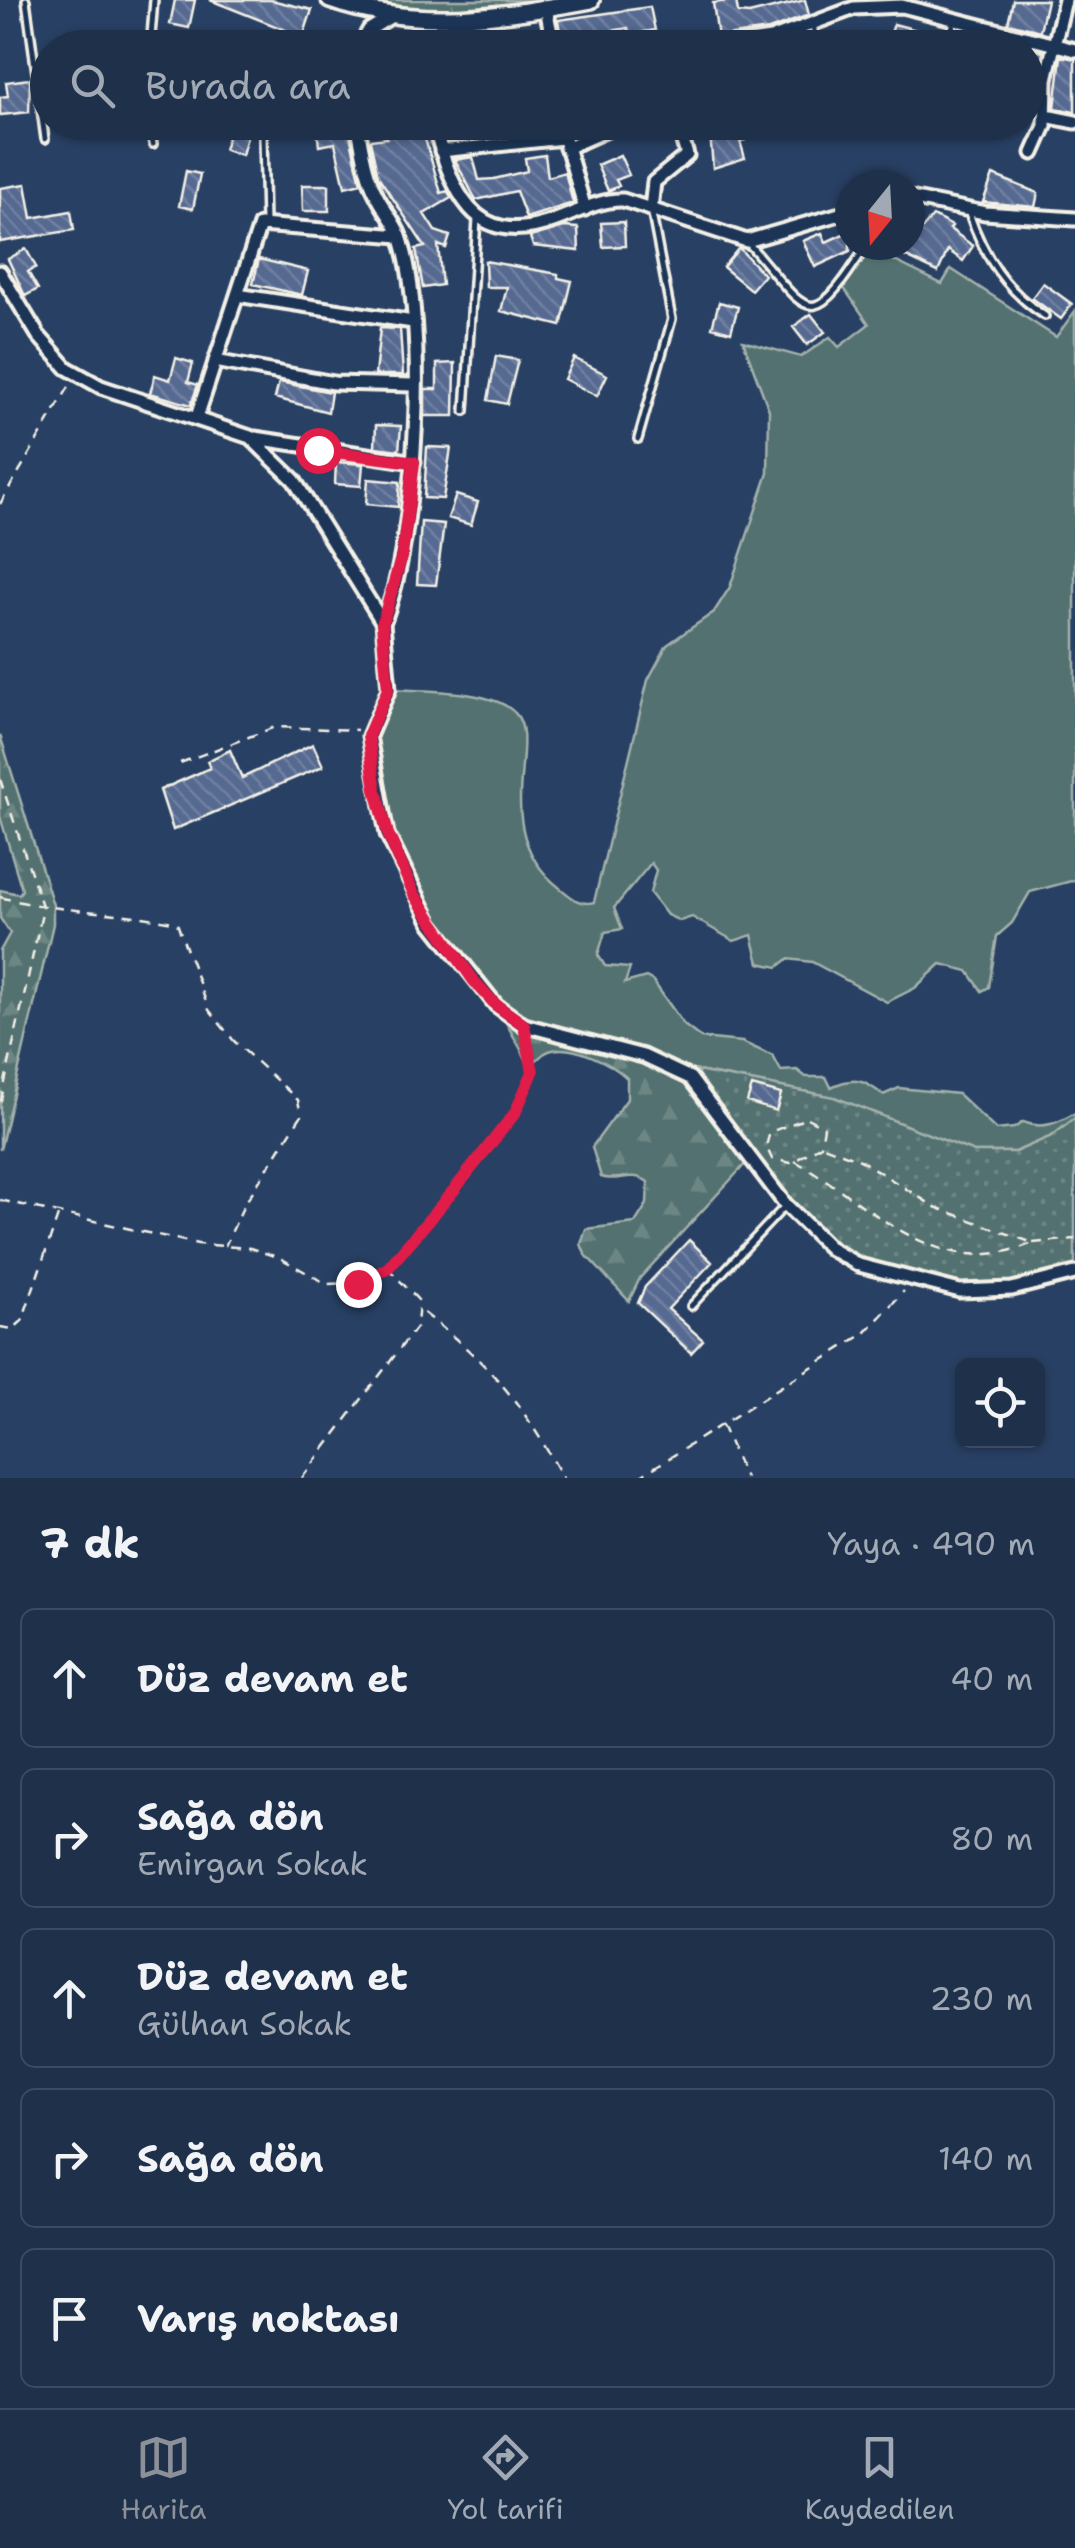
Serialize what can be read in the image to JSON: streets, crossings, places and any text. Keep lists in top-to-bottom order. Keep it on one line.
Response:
{"north":"bottom","page":{"search":"Burada ara","heading":["7 dk","Yaya · 490 m"],"list":[["Düz devam et","40 m"],["Sağa dön","Emirgan Sokak","80 m"],["Düz devam et","Gülhan Sokak","230 m"],["Sağa dön","140 m"],"Varış noktası"],"nav":["Harita","Yol tarifi","Kaydedilen"]}}
